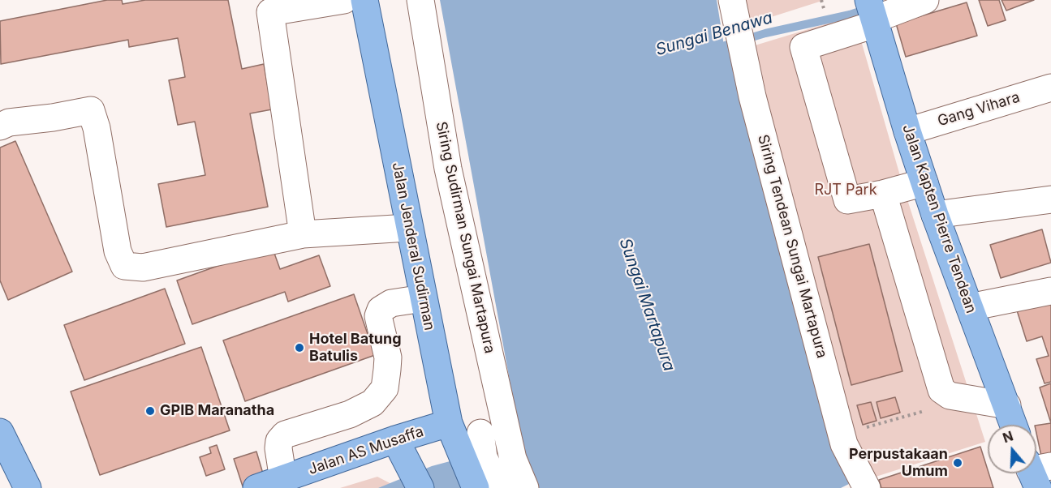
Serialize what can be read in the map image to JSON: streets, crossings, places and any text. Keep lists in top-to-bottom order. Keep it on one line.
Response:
{"streets":{"main road":["Jalan Kapten Pierre Tendean","Jalan Jenderal Sudirman","Jalan AS Musaffa"],"street":["Gang Vihara","Siring Sudirman Sungai Martapura","Siring Tendean Sungai Martapura"]},"crossings":[["Gang Vihara","Jalan Kapten Pierre Tendean"],["Jalan Jenderal Sudirman","Jalan AS Musaffa"]],"water":["Sungai Benawa","Sungai Martapura"],"parks":["RJT Park"],"places":["Hotel Batung Batulis","GPIB Maranatha","Perpustakaan Umum"],"north":"top"}
